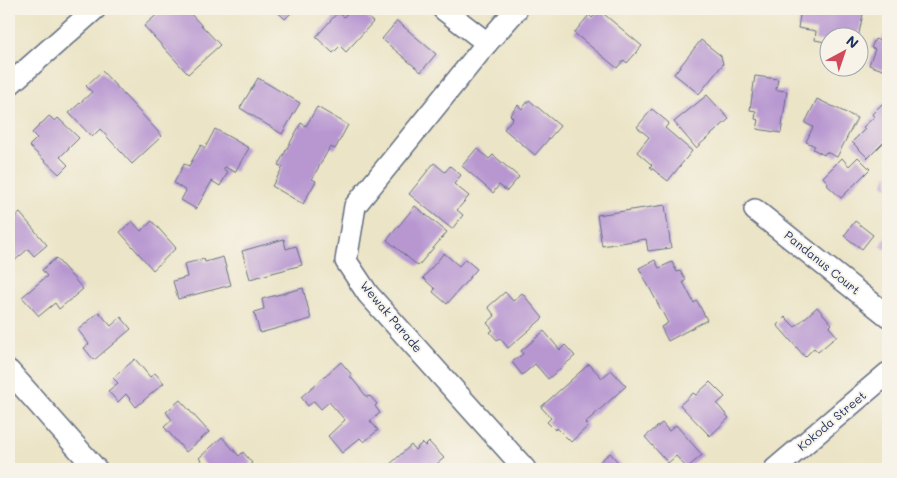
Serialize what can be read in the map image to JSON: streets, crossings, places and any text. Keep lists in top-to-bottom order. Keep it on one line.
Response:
{"streets":{"street":["Pandanus Court","Wewak Parade","Kokoda Street"]},"north":"top right"}
